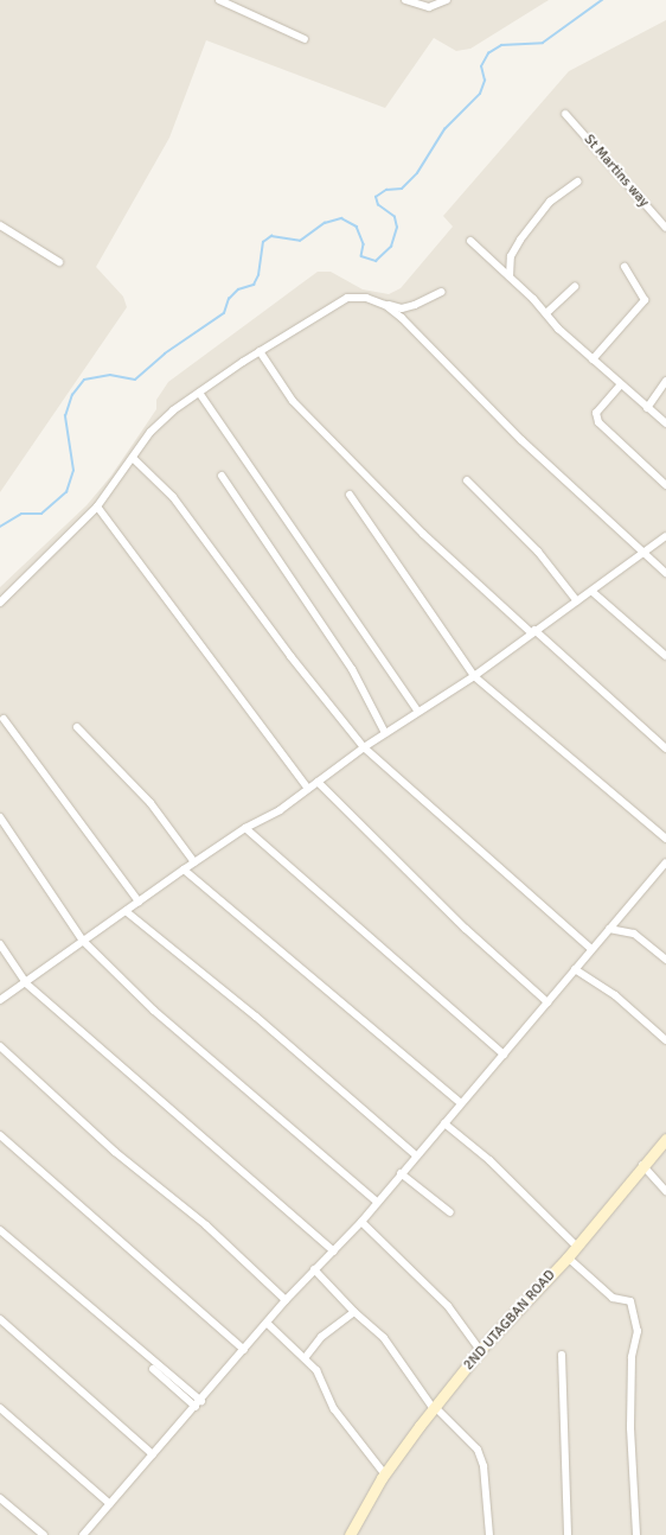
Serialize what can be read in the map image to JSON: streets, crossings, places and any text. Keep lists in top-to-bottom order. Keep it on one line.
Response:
{"streets":{"street":["St Martins way","2ND UTAGBAN ROAD"]}}
